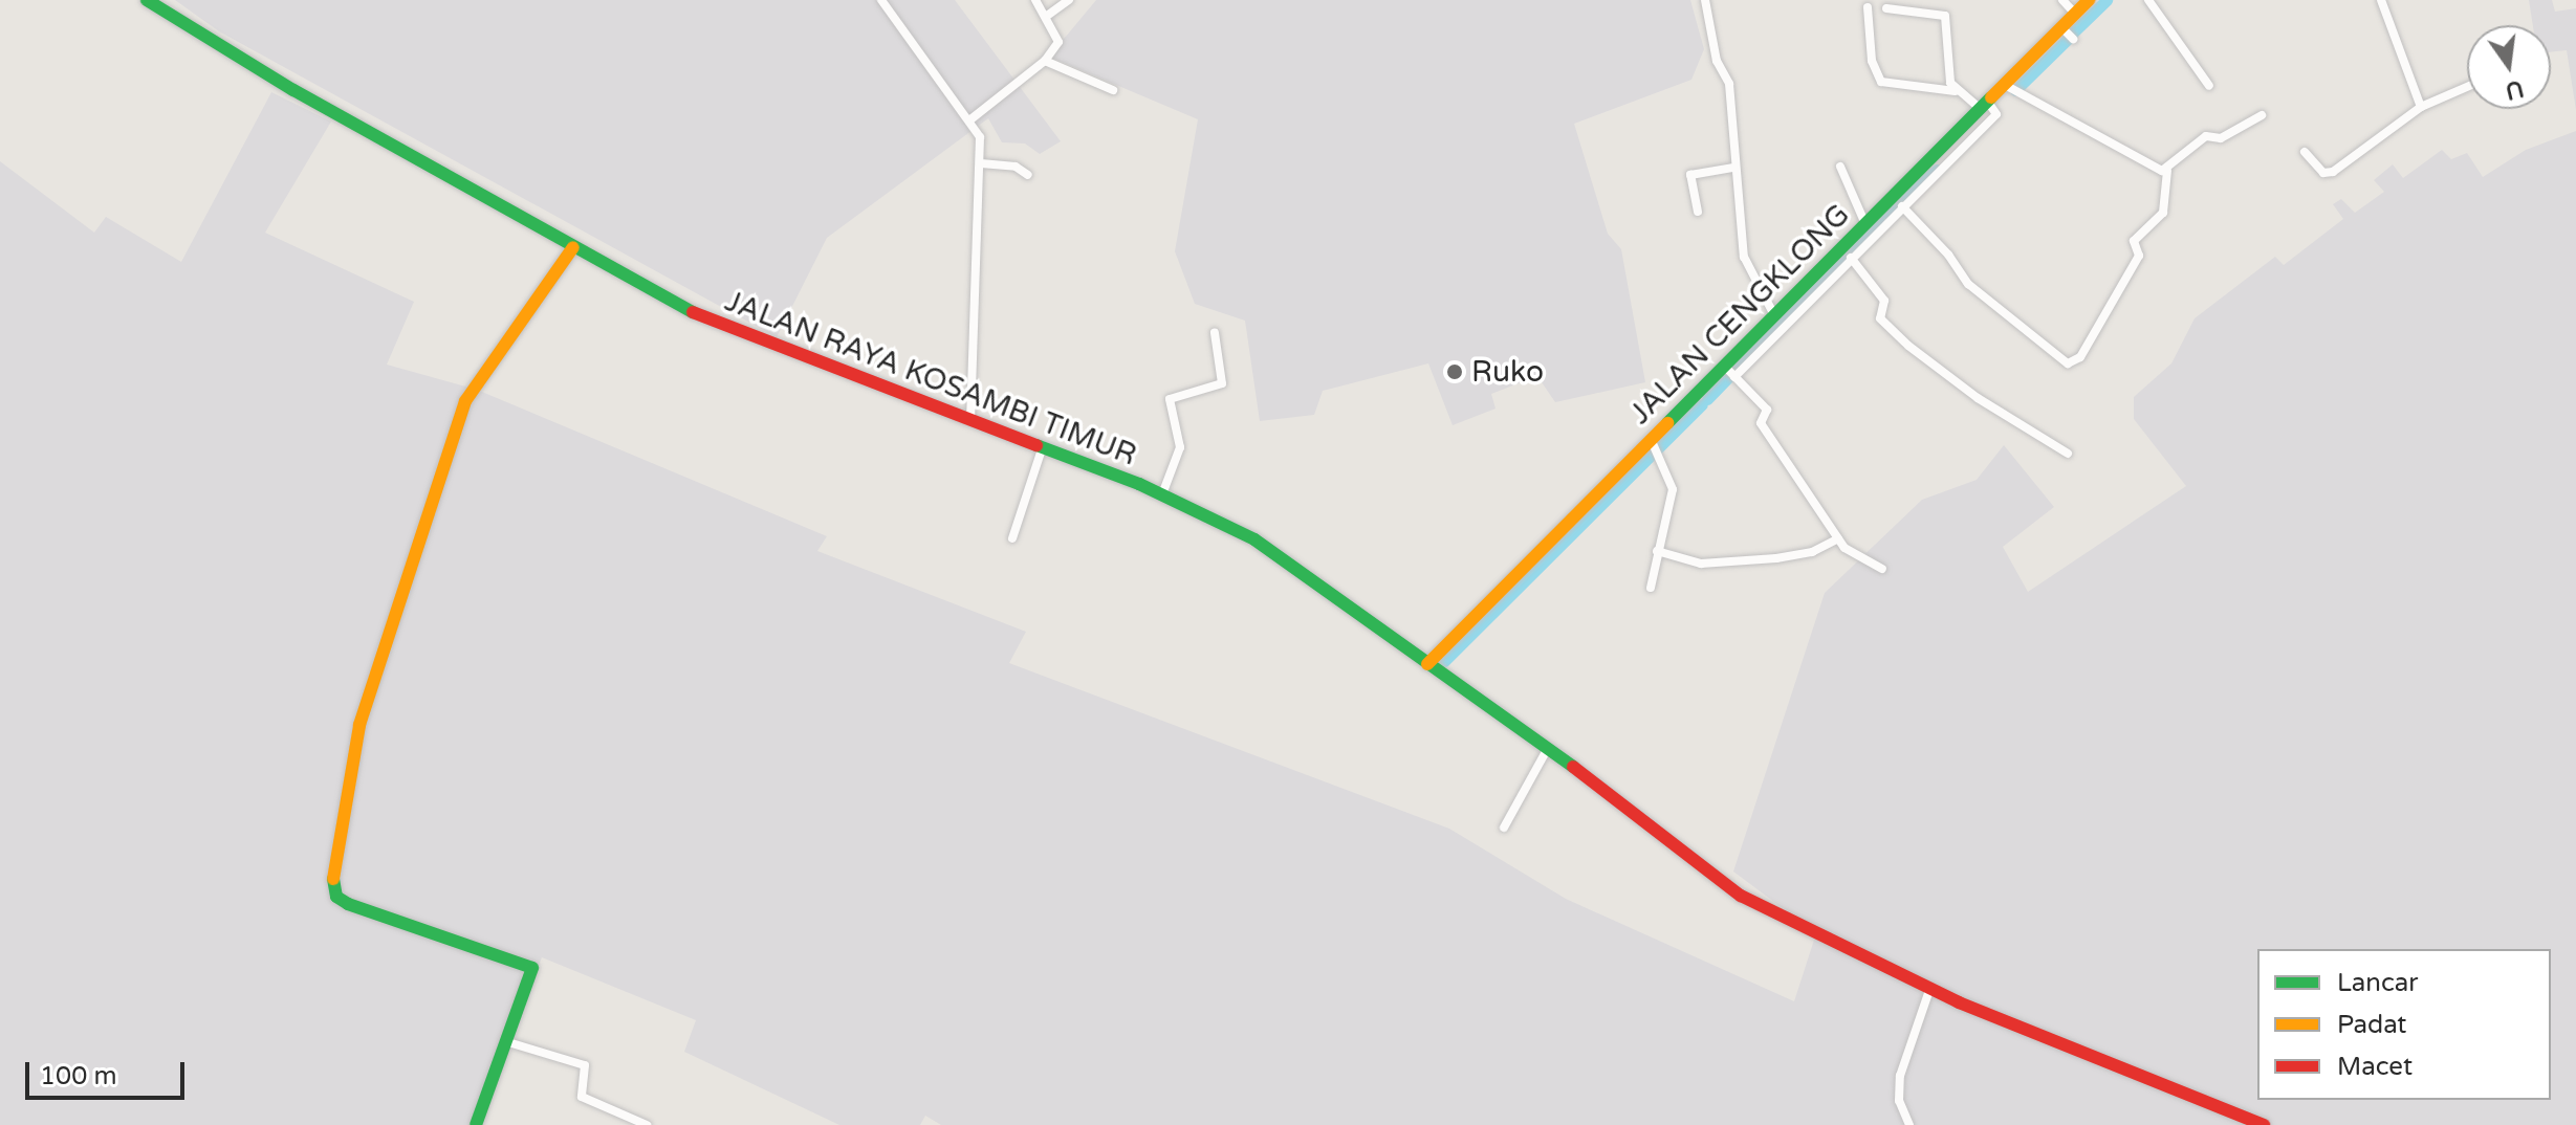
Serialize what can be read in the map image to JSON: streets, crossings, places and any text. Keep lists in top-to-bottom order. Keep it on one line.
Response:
{"streets":{"main road":["JALAN CENGKLONG","JALAN RAYA KOSAMBI TIMUR"]},"crossings":[["JALAN CENGKLONG","JALAN RAYA KOSAMBI TIMUR"]],"places":["Ruko"],"legend":["Lancar","Padat","Macet"],"scale_bar":"100 m","north":"bottom"}
